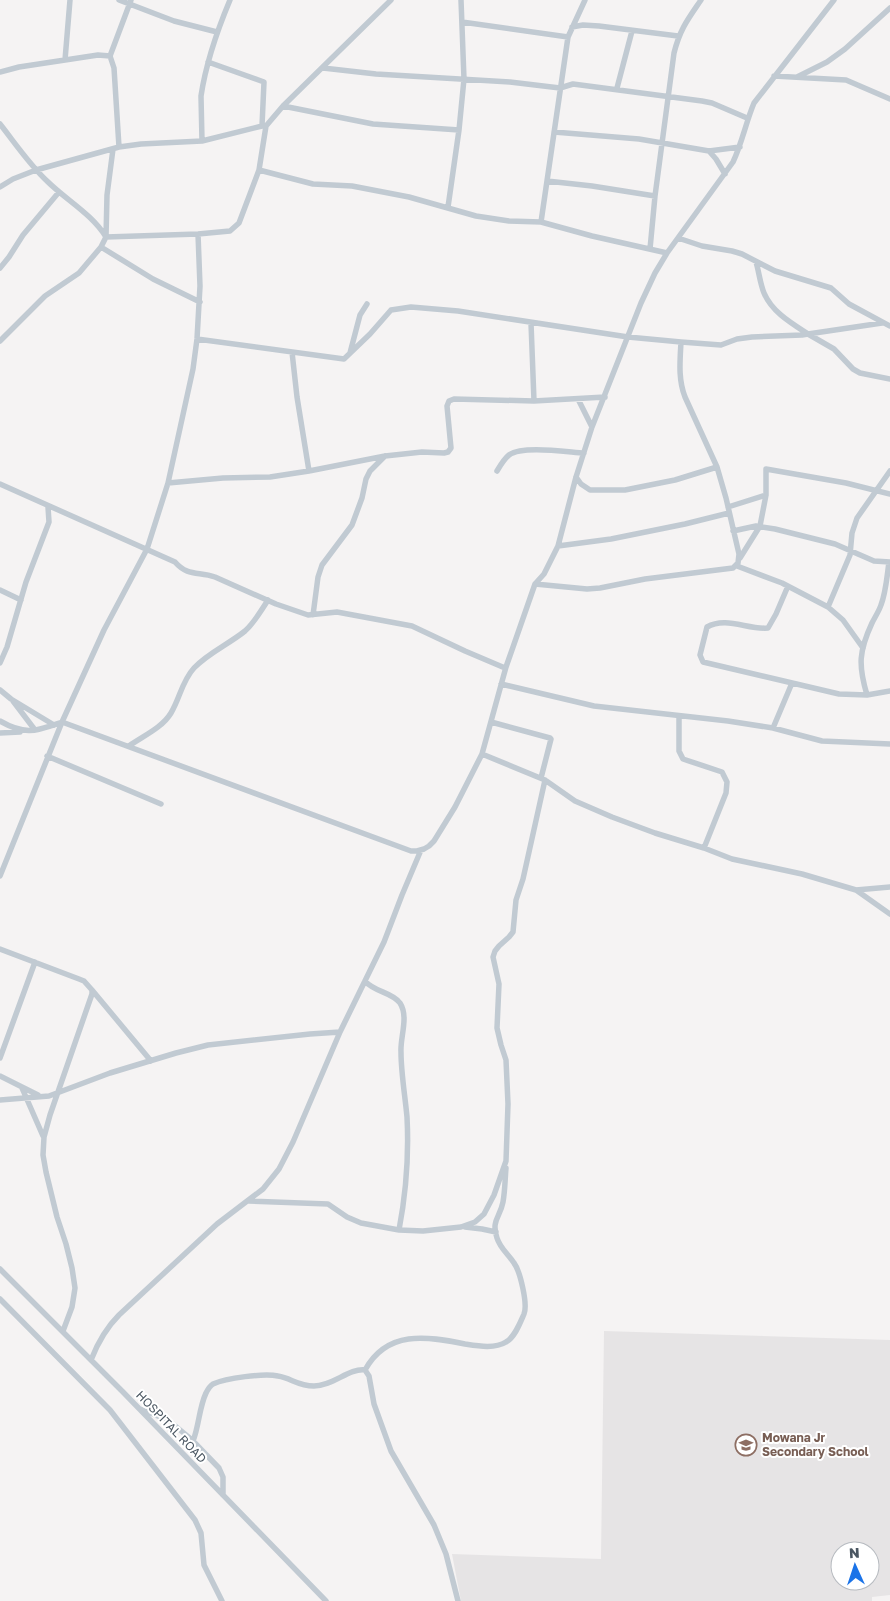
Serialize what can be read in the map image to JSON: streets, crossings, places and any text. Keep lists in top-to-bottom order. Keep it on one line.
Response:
{"streets":{"street":["HOSPITAL ROAD"]},"places":{"school or university":["Mowana Jr Secondary School"]},"north":"top"}
